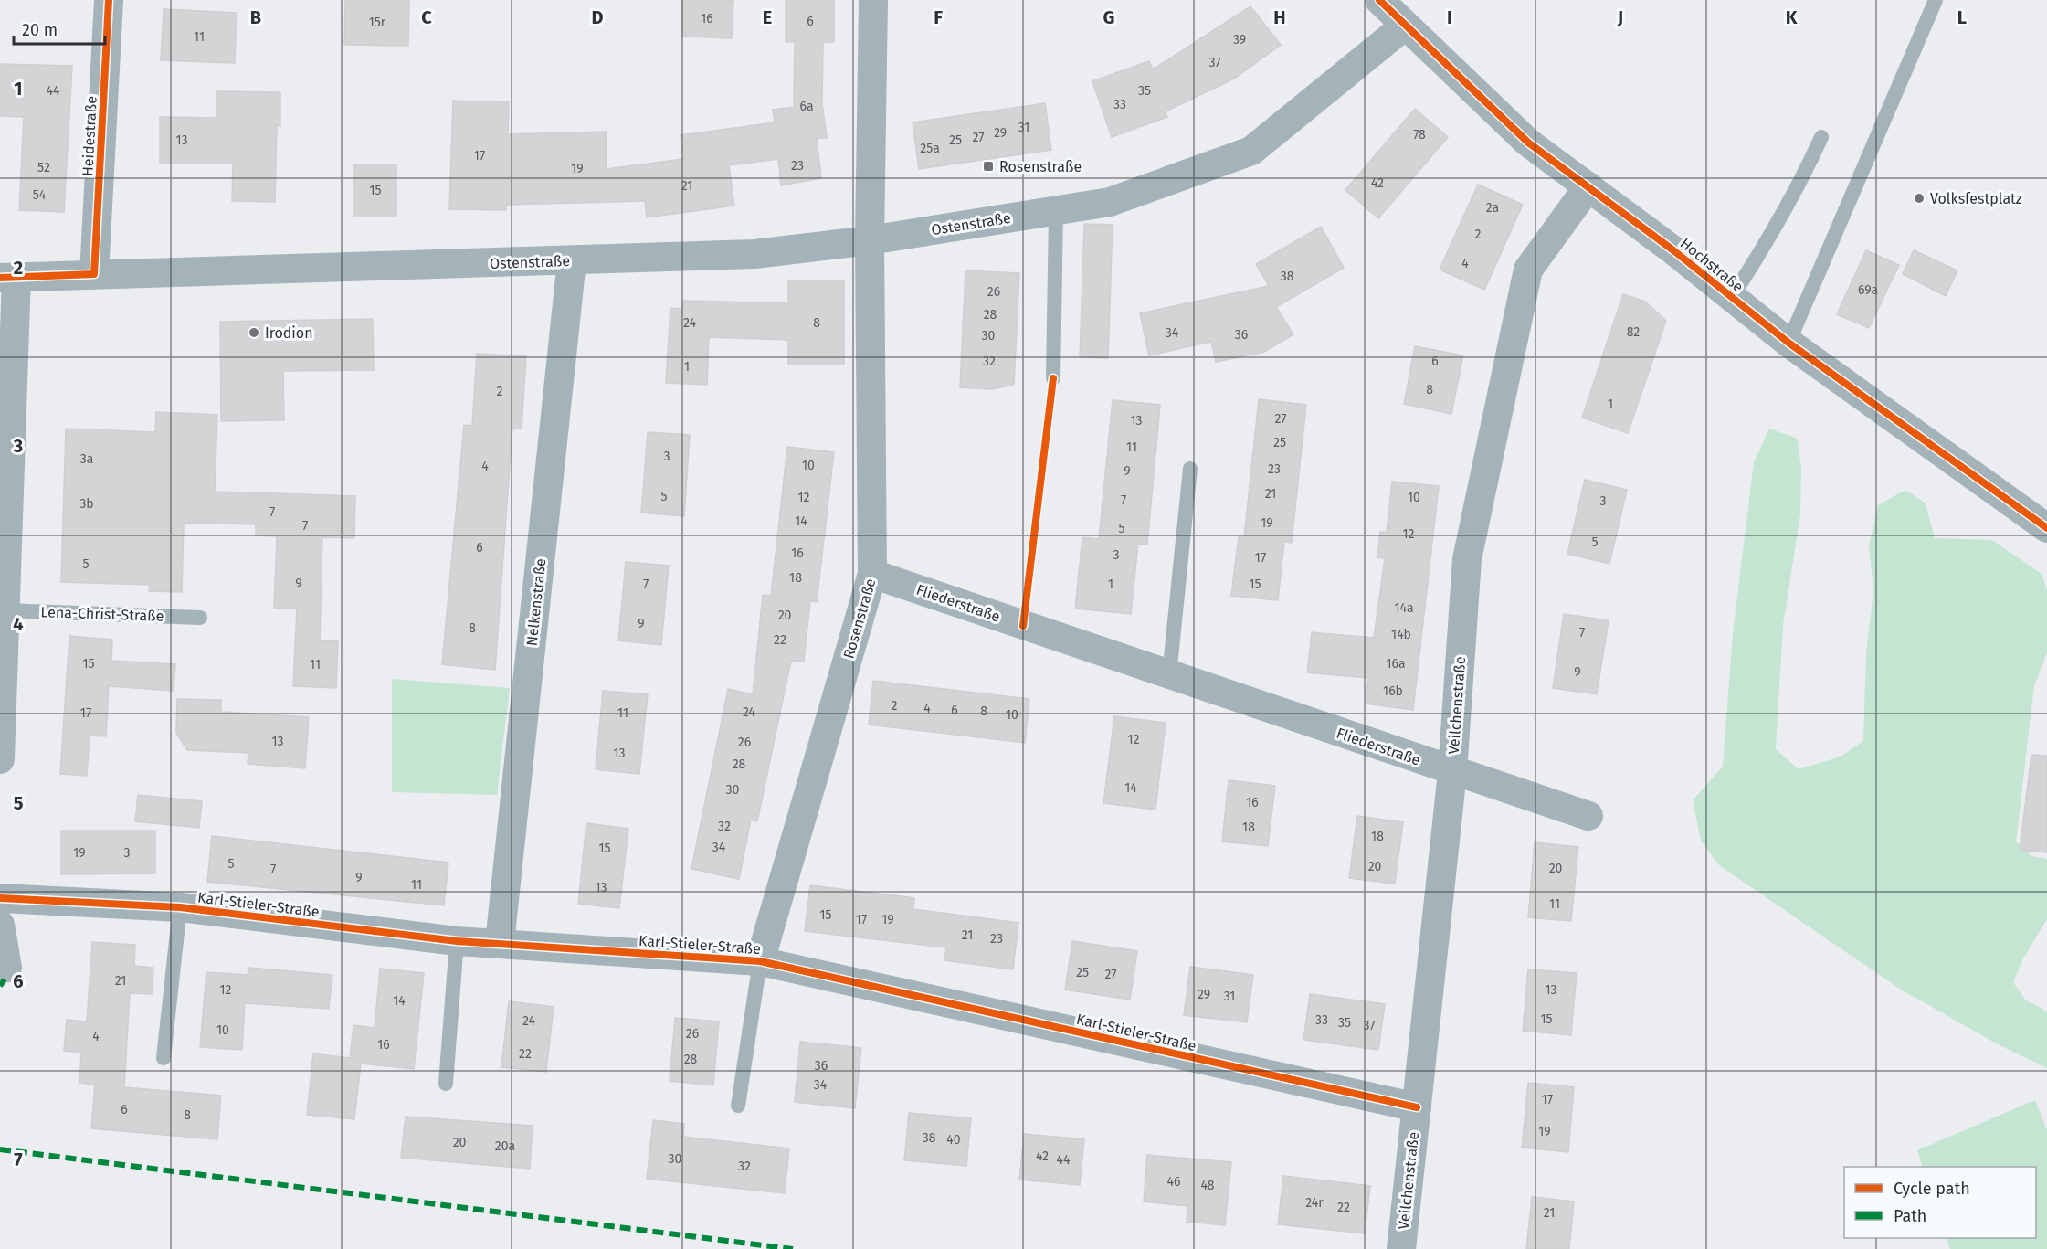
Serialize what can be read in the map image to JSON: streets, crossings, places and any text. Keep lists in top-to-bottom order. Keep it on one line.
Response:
{"streets":{"street":["Heidestraße","Ostenstraße","Hochstraße","Nelkenstraße","Fliederstraße","Rosenstraße","Veilchenstraße","Karl-Stieler-Straße"],"lane":["Lena-Christ-Straße"]},"crossings":[["Heidestraße","Ostenstraße"],["Ostenstraße","Hochstraße"],["Ostenstraße","Nelkenstraße"],["Ostenstraße","Rosenstraße"],["Hochstraße","Veilchenstraße"],["Nelkenstraße","Karl-Stieler-Straße"],["Fliederstraße","Rosenstraße"],["Fliederstraße","Veilchenstraße"],["Rosenstraße","Karl-Stieler-Straße"],["Veilchenstraße","Karl-Stieler-Straße"]],"places":{"transit":["Rosenstraße"],"other":["Volksfestplatz","Irodion"]},"house_numbers":["16","6","15r","11","39","37","44","35","33","6a","31","29","78","27","13","25","25a","17","23","52","19","42","21","15","54","2a","2","4","38","69a","26","28","24","8","82","34","36","30","32","6","1","8","2","1","27","13","25","11","3","3a","10","4","23","9","21","5","12","10","7","3","3b","7","14","19","7","5","12","5","6","16","3","17","5","18","9","7","1","15","14a","20","9","8","7","14b","22","15","16a","11","9","16b","2","4","6","8","24","17","11","10","12","13","26","13","28","14","30","16","32","18","18","34","15","19","3","5","20","20","7","9","11","13","11","15","17","19","21","23","25","27","21","12","13","29","31","14","15","33","24","35","37","10","26","4","16","22","28","36","34","17","6","8","19","38","40","20","20a","42","30","44","32","46","48","24r","22","21"],"legend":["Cycle path","Path"],"scale_bar":"20 m","grid":{"columns":["B","C","D","E","F","G","H","I","J","K","L"],"rows":["1","2","3","4","5","6","7"]}}
